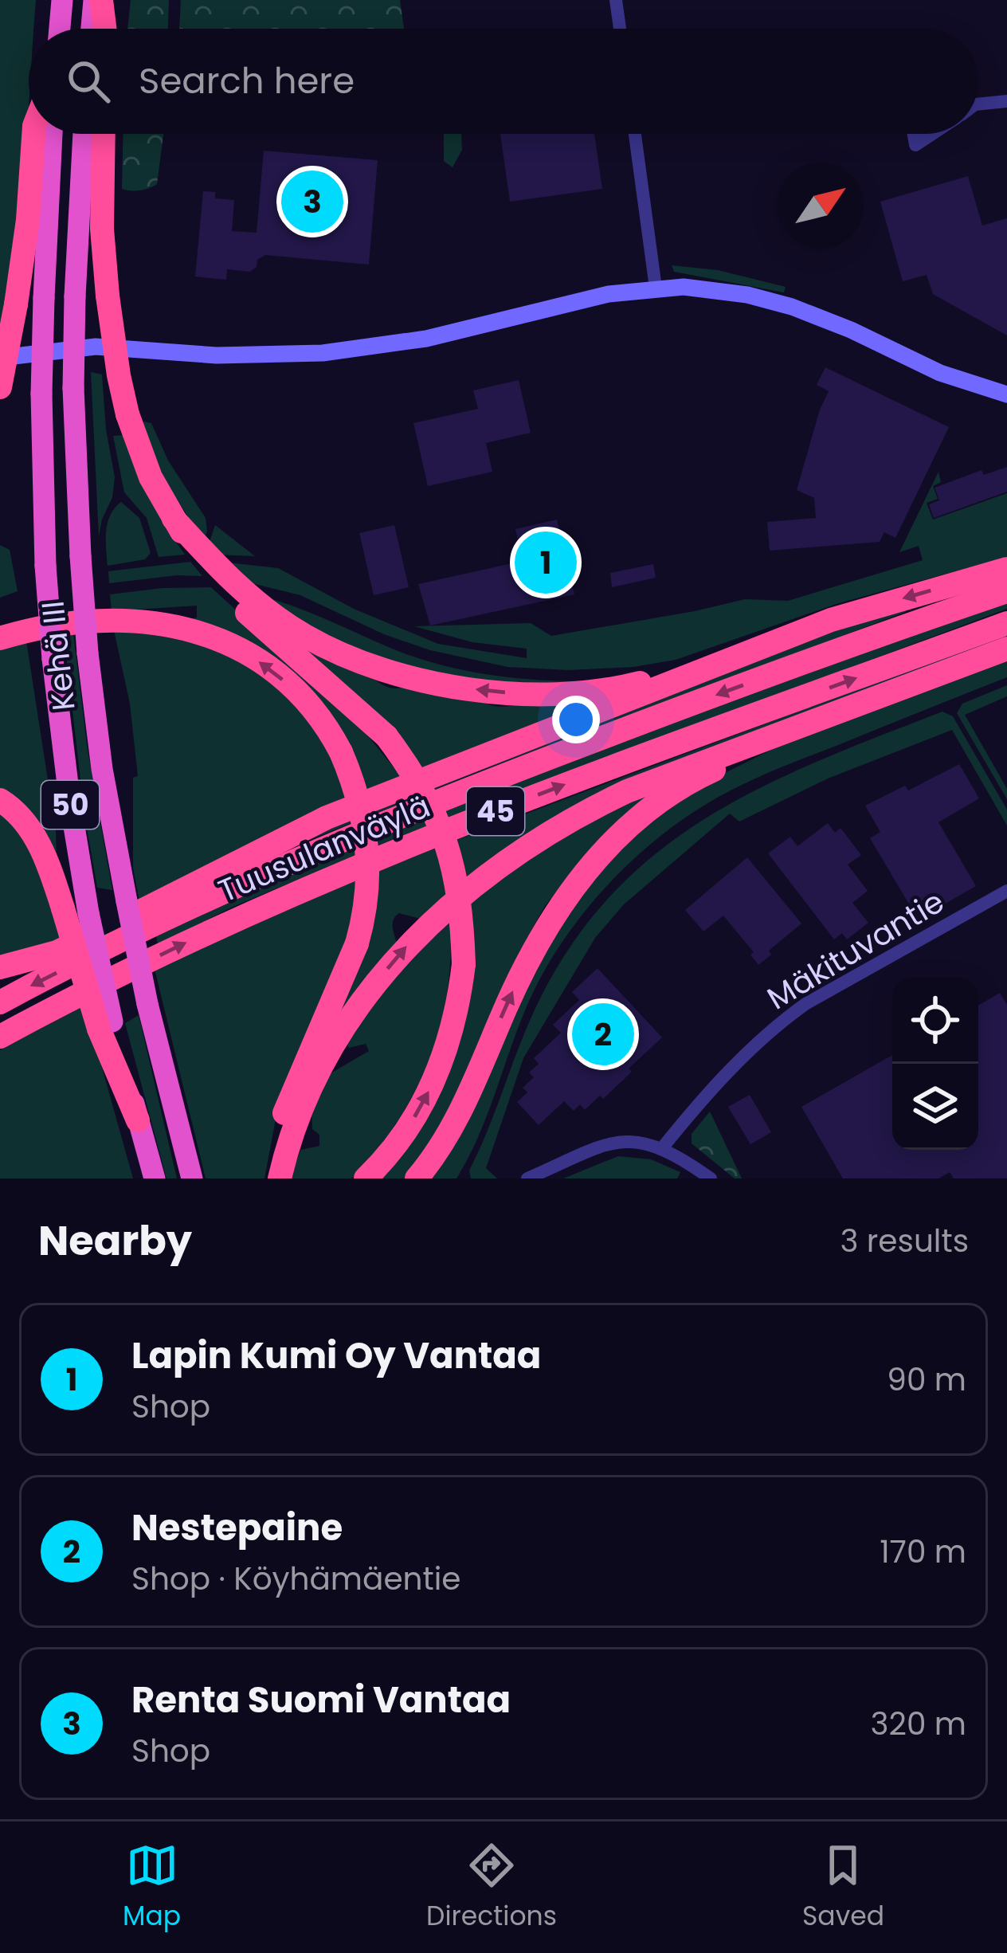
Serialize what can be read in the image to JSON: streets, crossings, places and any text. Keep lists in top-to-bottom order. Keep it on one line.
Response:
{"streets":{"highway":["Kehä III","50","45","Tuusulanväylä"],"street":["Mäkituvantie"]},"north":"top right","page":{"search":"Search here","pins":["3","1","2"],"heading":["Nearby","3 results"],"list":[{"mark":"1","name":"Lapin Kumi Oy Vantaa","note":"Shop","value":"90 m"},{"mark":"2","name":"Nestepaine","note":"Shop · Köyhämäentie","value":"170 m"},{"mark":"3","name":"Renta Suomi Vantaa","note":"Shop","value":"320 m"}],"nav":["Map","Directions","Saved"]}}
